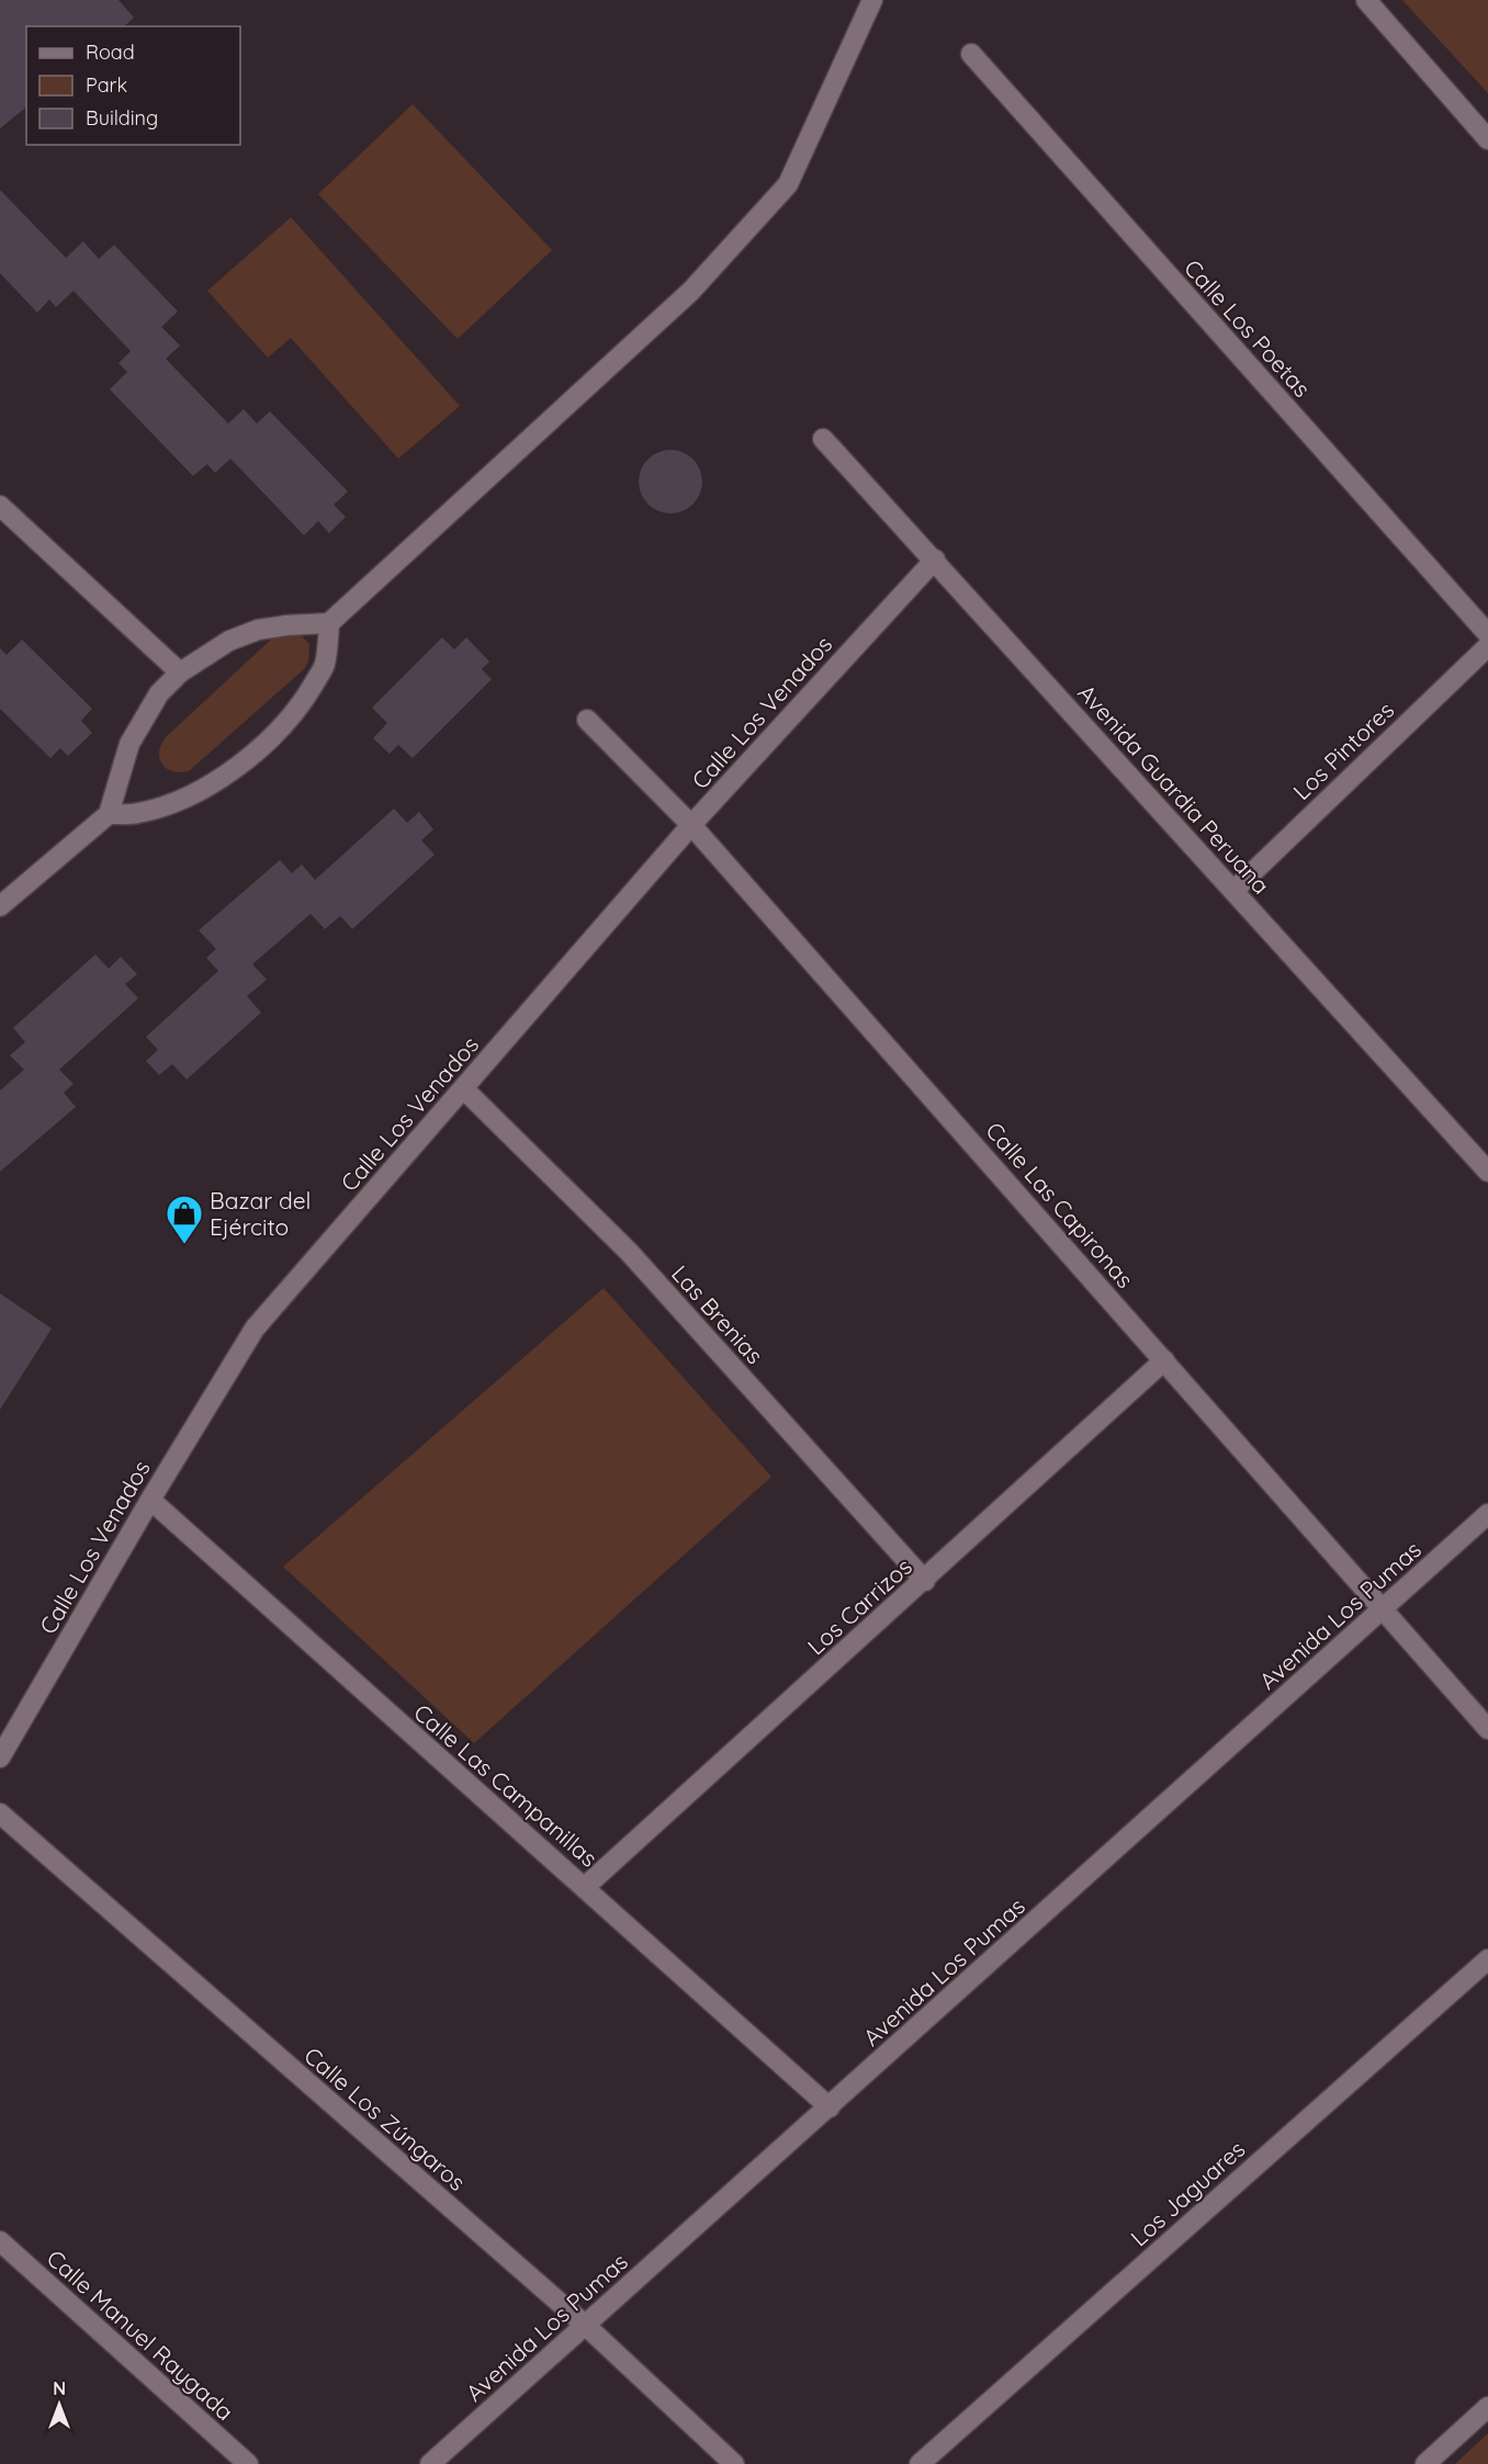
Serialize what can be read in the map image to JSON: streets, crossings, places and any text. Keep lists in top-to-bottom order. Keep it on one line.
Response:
{"streets":{"street":["Calle Los Poetas","Calle Los Venados","Los Pintores","Avenida Guardia Peruana","Calle Las Capironas","Las Brenias","Los Carrizos","Avenida Los Pumas","Calle Las Campanillas","Calle Los Zúngaros","Los Jaguares","Calle Manuel Raygada"]},"crossings":[["Calle Los Venados","Avenida Guardia Peruana"],["Calle Los Venados","Calle Las Capironas"],["Calle Los Venados","Las Brenias"],["Calle Los Venados","Calle Las Campanillas"],["Los Pintores","Avenida Guardia Peruana"],["Calle Las Capironas","Los Carrizos"],["Calle Las Capironas","Avenida Los Pumas"],["Las Brenias","Los Carrizos"],["Los Carrizos","Calle Las Campanillas"],["Avenida Los Pumas","Calle Las Campanillas"],["Avenida Los Pumas","Calle Los Zúngaros"]],"places":{"shop":["Bazar del Ejército"]},"legend":["Road","Park","Building"],"north":"top"}
